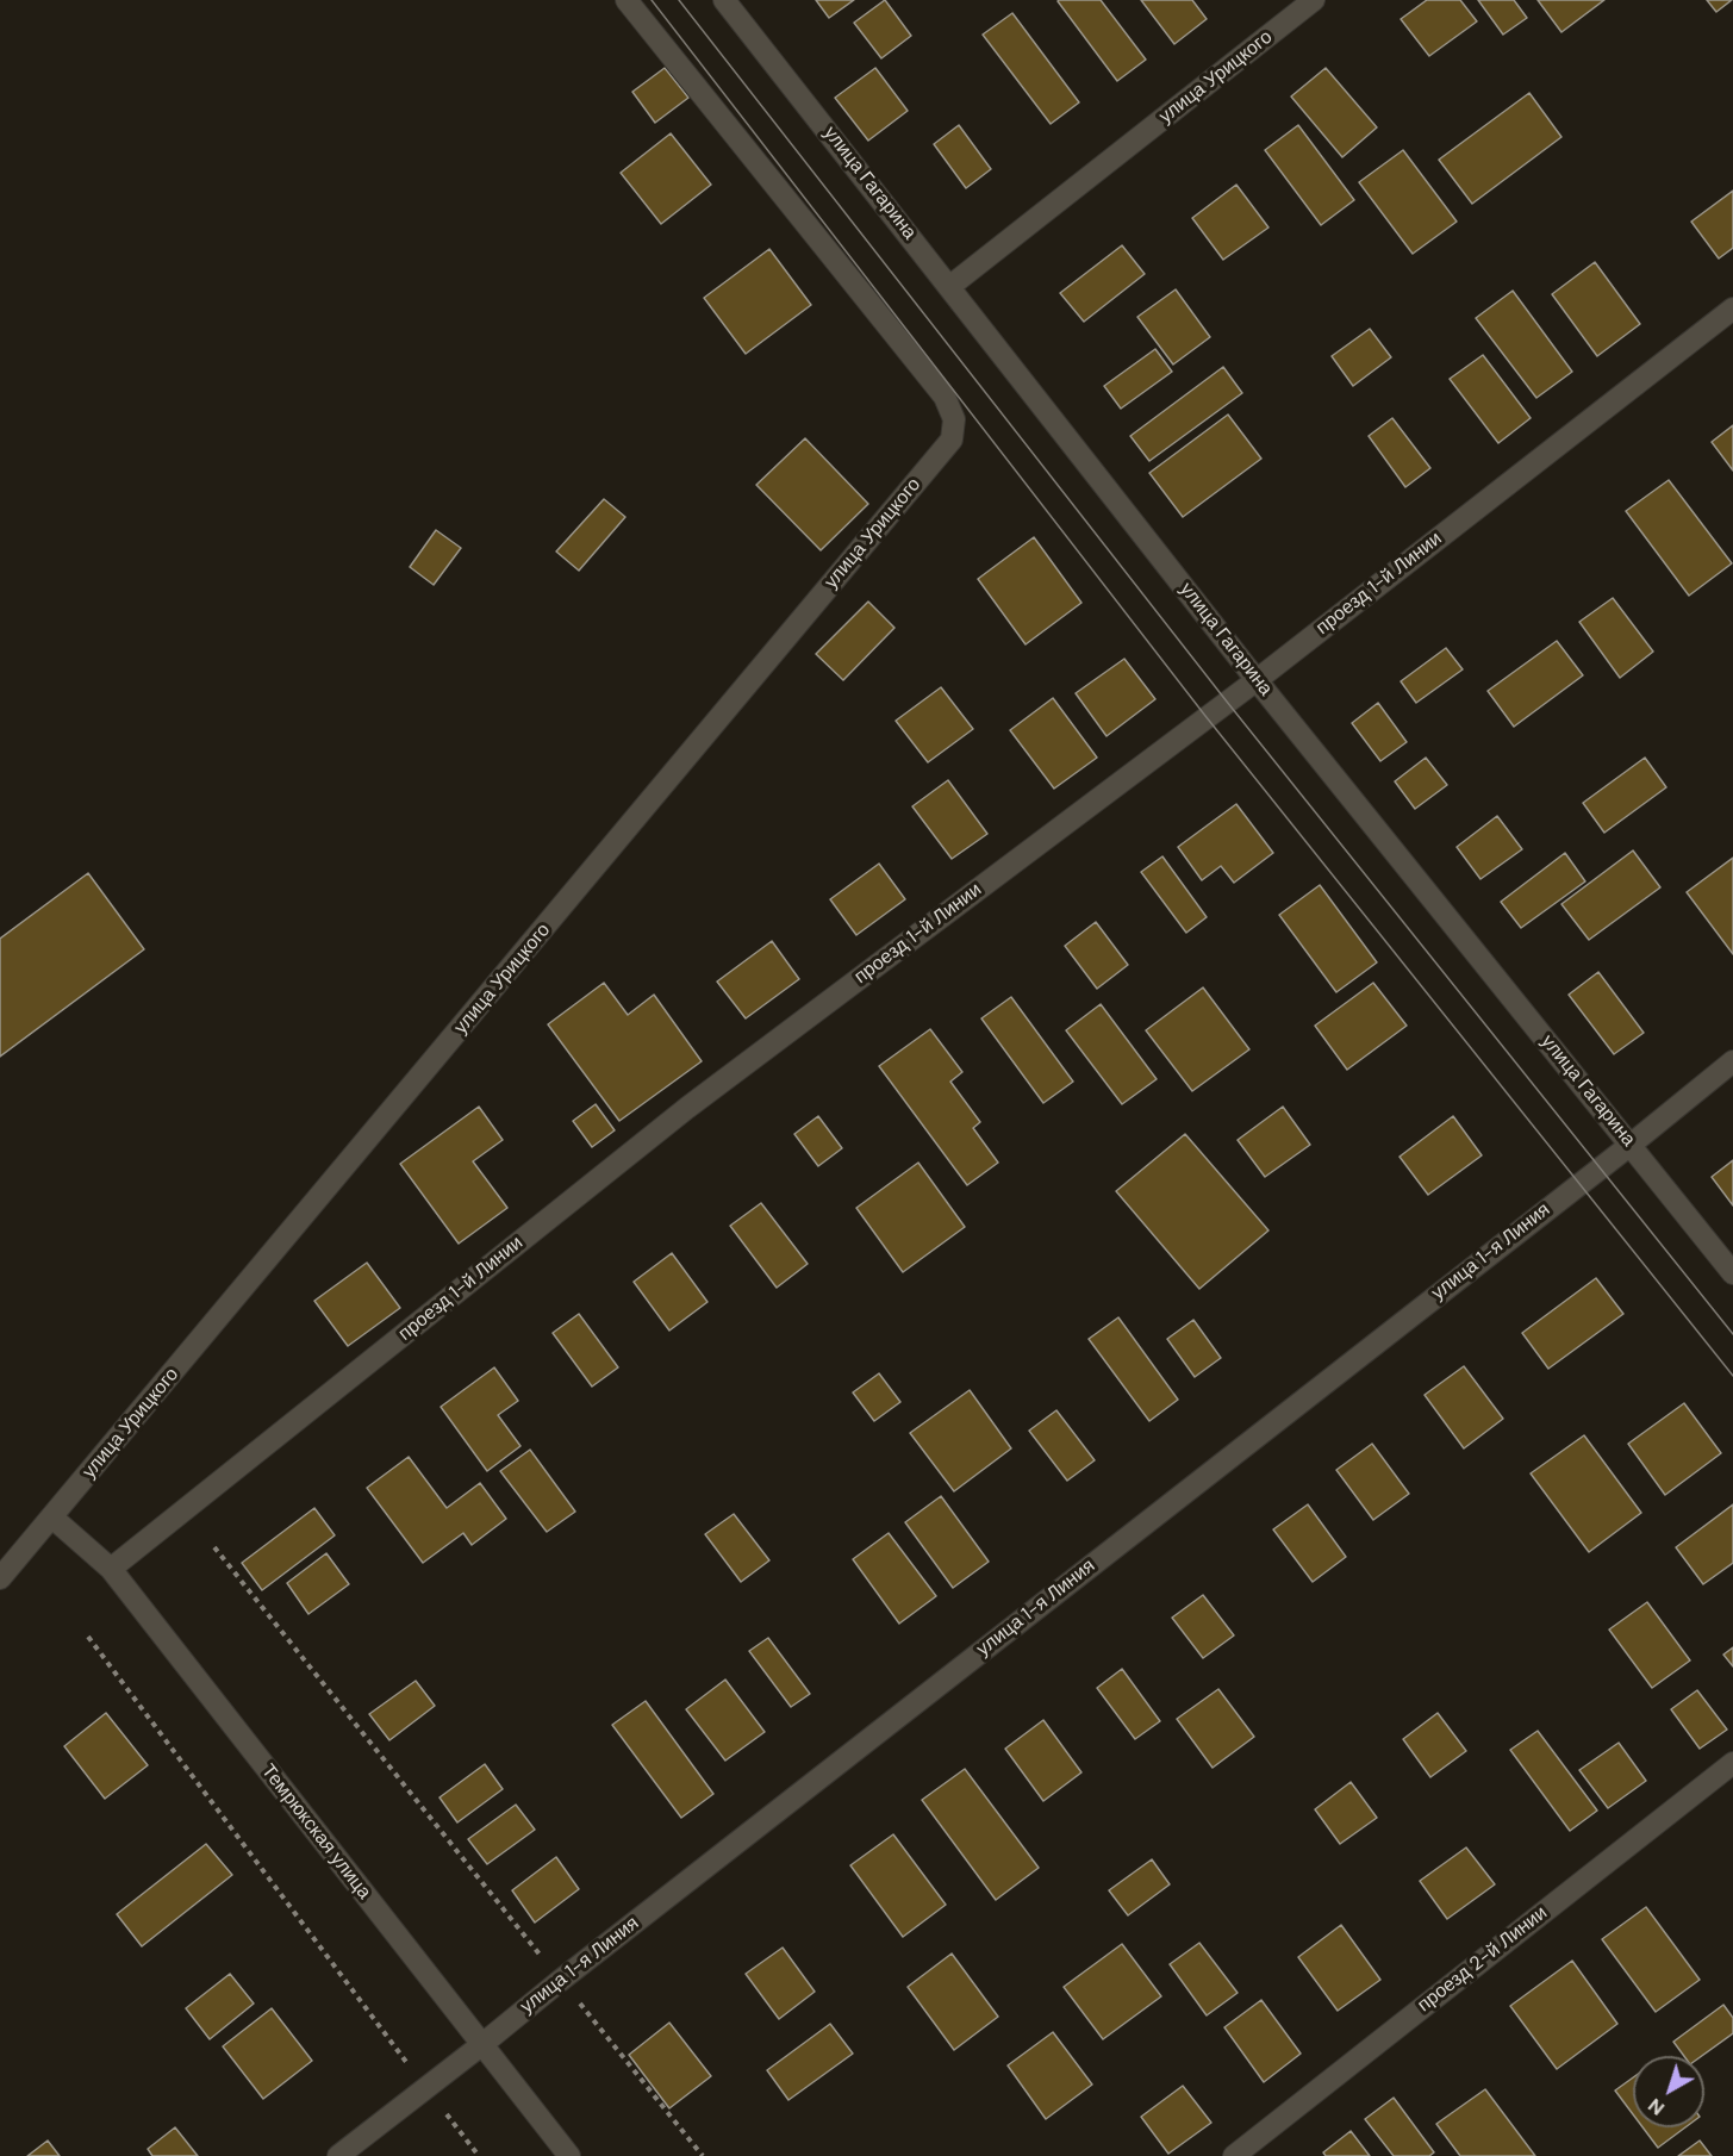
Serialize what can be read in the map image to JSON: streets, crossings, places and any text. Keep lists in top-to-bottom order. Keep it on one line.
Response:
{"streets":{"street":["улица Урицкого","улица Гагарина","проезд 1-й Линии","улица 1-я Линия","Темрюкская улица","проезд 2-й Линии"]},"crossings":[["улица Урицкого","улица Гагарина"],["улица Урицкого","Темрюкская улица"],["улица Гагарина","проезд 1-й Линии"],["улица Гагарина","улица 1-я Линия"],["проезд 1-й Линии","Темрюкская улица"],["улица 1-я Линия","Темрюкская улица"]],"north":"bottom left"}
